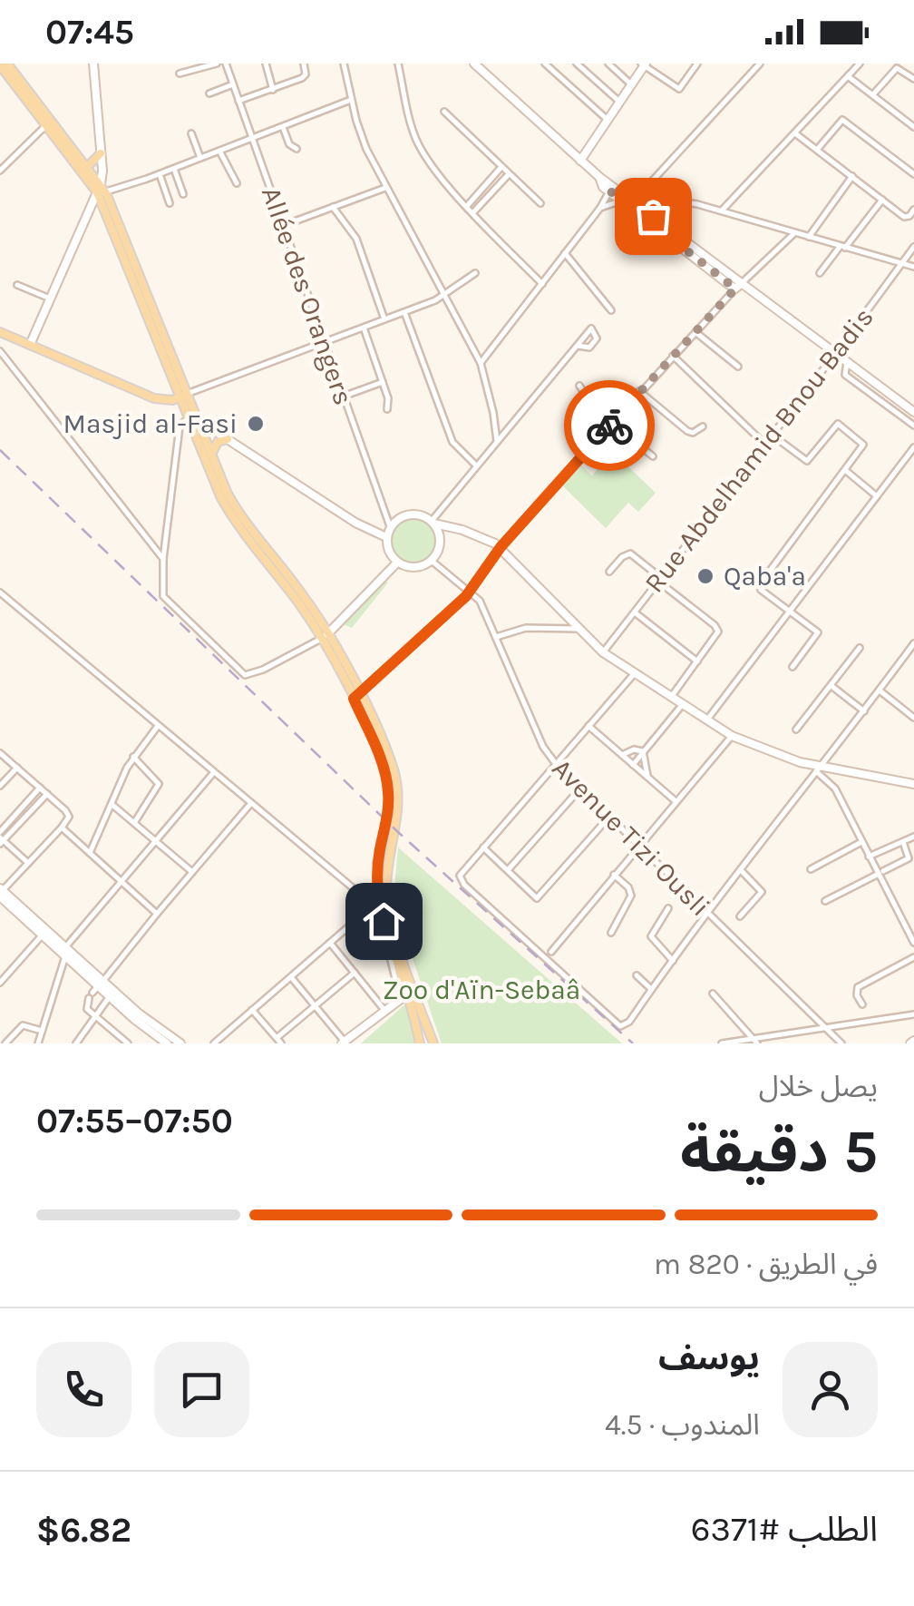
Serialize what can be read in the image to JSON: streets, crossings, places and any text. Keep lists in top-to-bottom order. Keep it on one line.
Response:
{"streets":{"street":["Allée des Orangers","Rue Abdelhamid Bnou Badis","Avenue Tizi Ousli"]},"crossings":[["Allée des Orangers","Avenue Tizi Ousli"]],"parks":["Zoo d'Aïn-Sebaâ"],"places":["Masjid al-Fasi","Qaba'a"],"page":{"status":"07:45","heading":["5 دقيقة","يصل خلال","07:50–07:55"],"panel":["يوسف","المندوب · 4.5","الطلب #6371","$6.82"],"bar":"في الطريق · 820 m"}}
